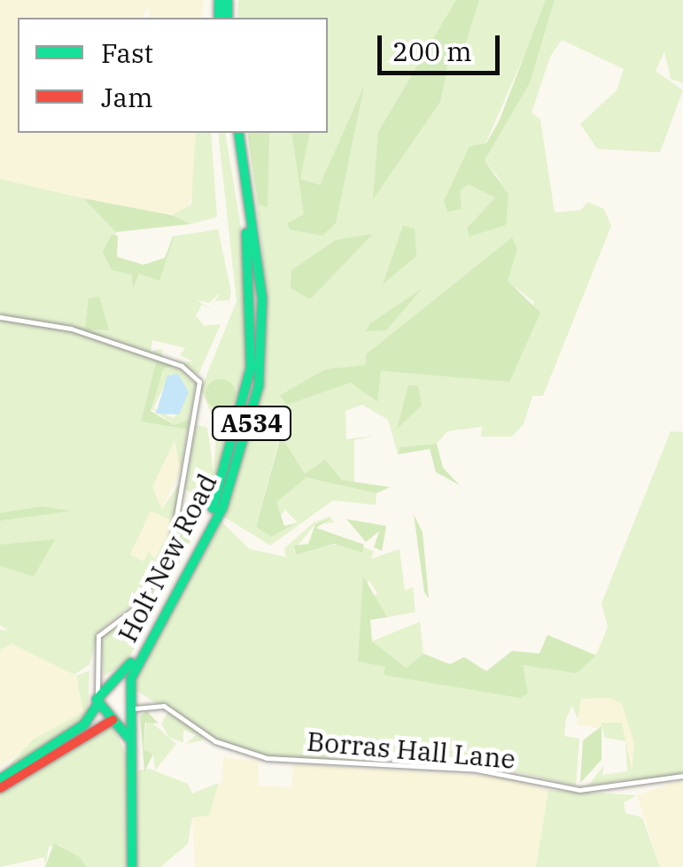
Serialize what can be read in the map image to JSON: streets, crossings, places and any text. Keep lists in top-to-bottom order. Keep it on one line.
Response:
{"streets":{"main road":["A534","Holt New Road"],"street":["Borras Hall Lane"]},"crossings":[["Holt New Road","Borras Hall Lane"]],"legend":["Fast","Jam"],"scale_bar":"200 m"}
